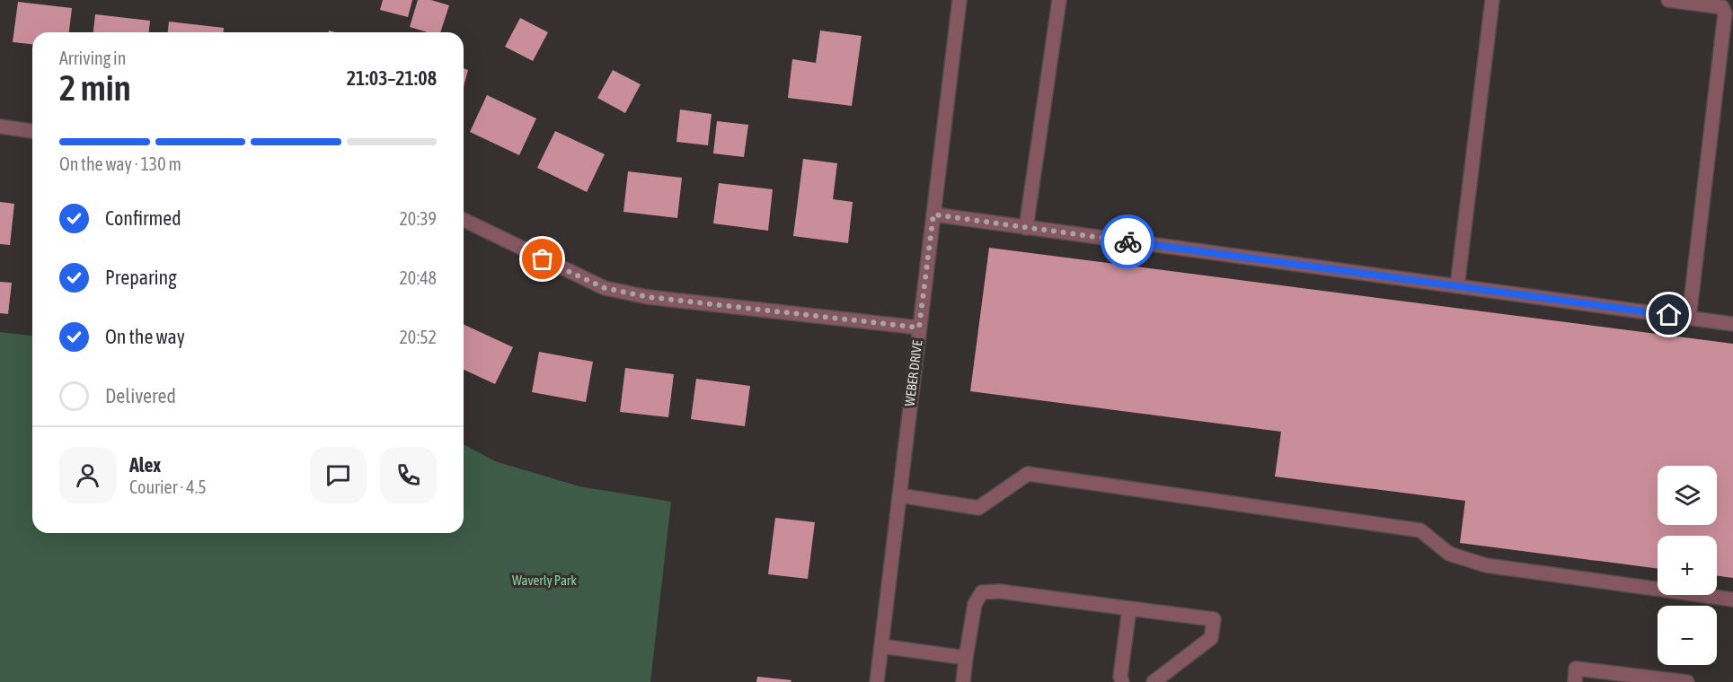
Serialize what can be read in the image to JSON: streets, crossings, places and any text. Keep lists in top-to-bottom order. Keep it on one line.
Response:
{"streets":{"street":["WEBER DRIVE"]},"parks":["Waverly Park"],"page":{"heading":["2 min","Arriving in","21:03–21:08"],"panel":["Alex","Courier · 4.5"],"bar":"On the way · 130 m","list":[["Confirmed","20:39"],["Preparing","20:48"],["On the way","20:52"],"Delivered"],"map_buttons":["+","−"]}}
